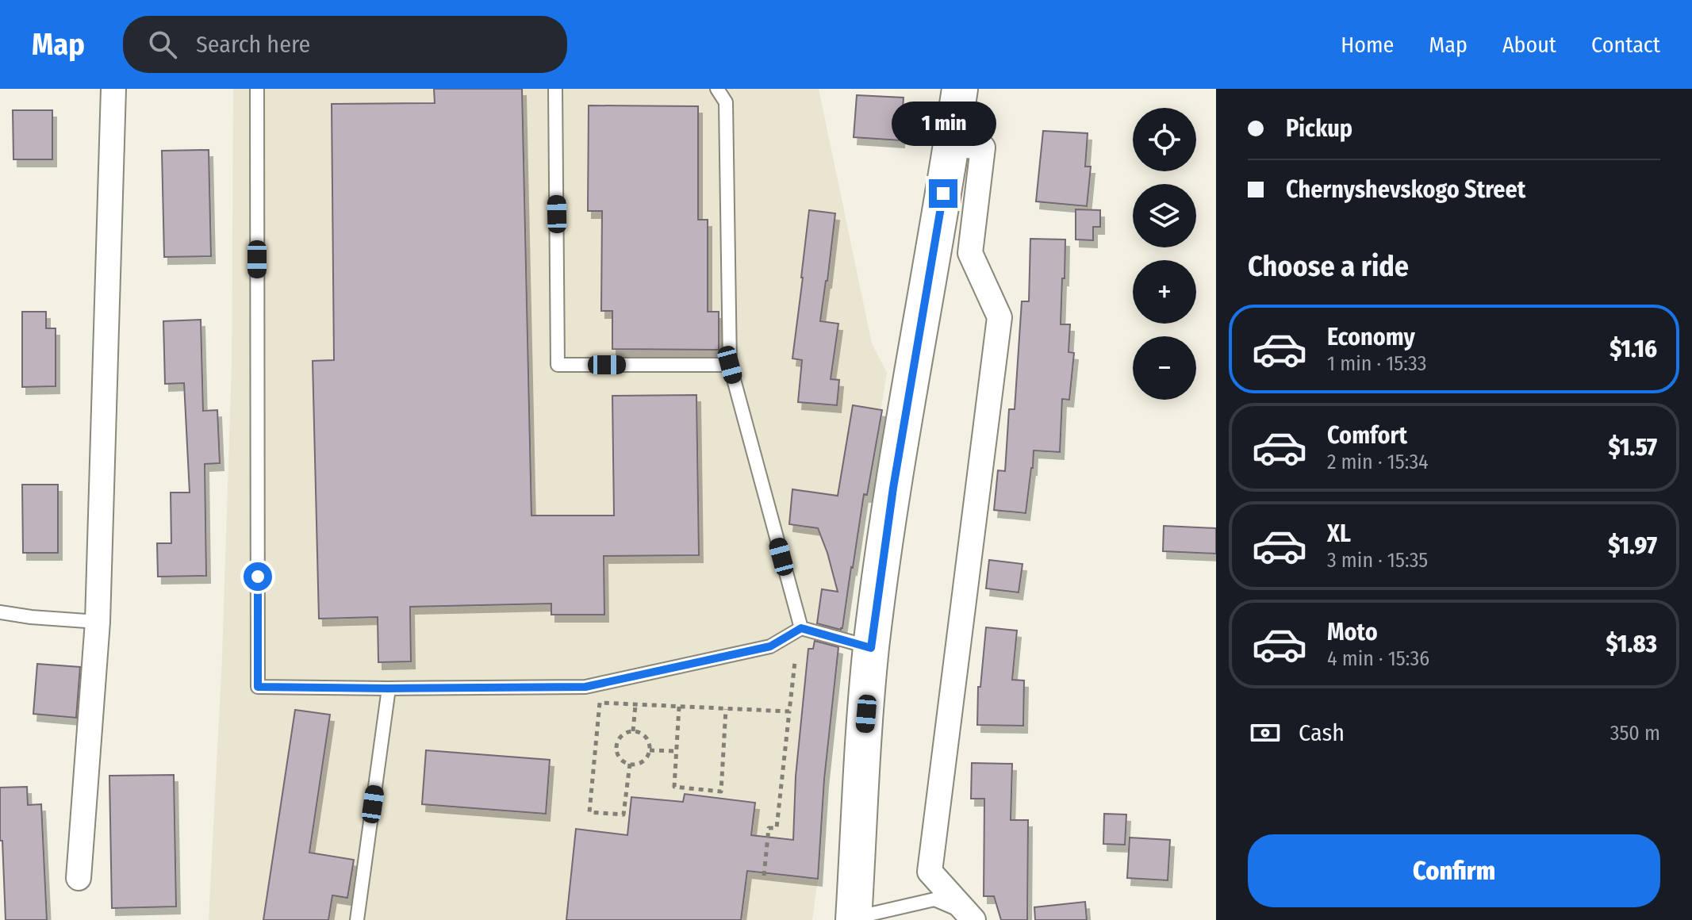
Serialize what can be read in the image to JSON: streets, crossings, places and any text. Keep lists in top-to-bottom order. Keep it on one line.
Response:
{"page":{"header":"Map","search":"Search here","nav":["Home","Map","About","Contact"],"banner":["Pickup","Chernyshevskogo Street"],"bubble":"1 min","map_buttons":["+","−"],"heading":"Choose a ride","list":[{"name":"Economy","note":"1 min · 15:33","value":"$1.16"},{"name":"Comfort","note":"2 min · 15:34","value":"$1.57"},{"name":"XL","note":"3 min · 15:35","value":"$1.97"},{"name":"Moto","note":"4 min · 15:36","value":"$1.83"}],"pay":["Cash","350 m"],"buttons":"Confirm"}}
